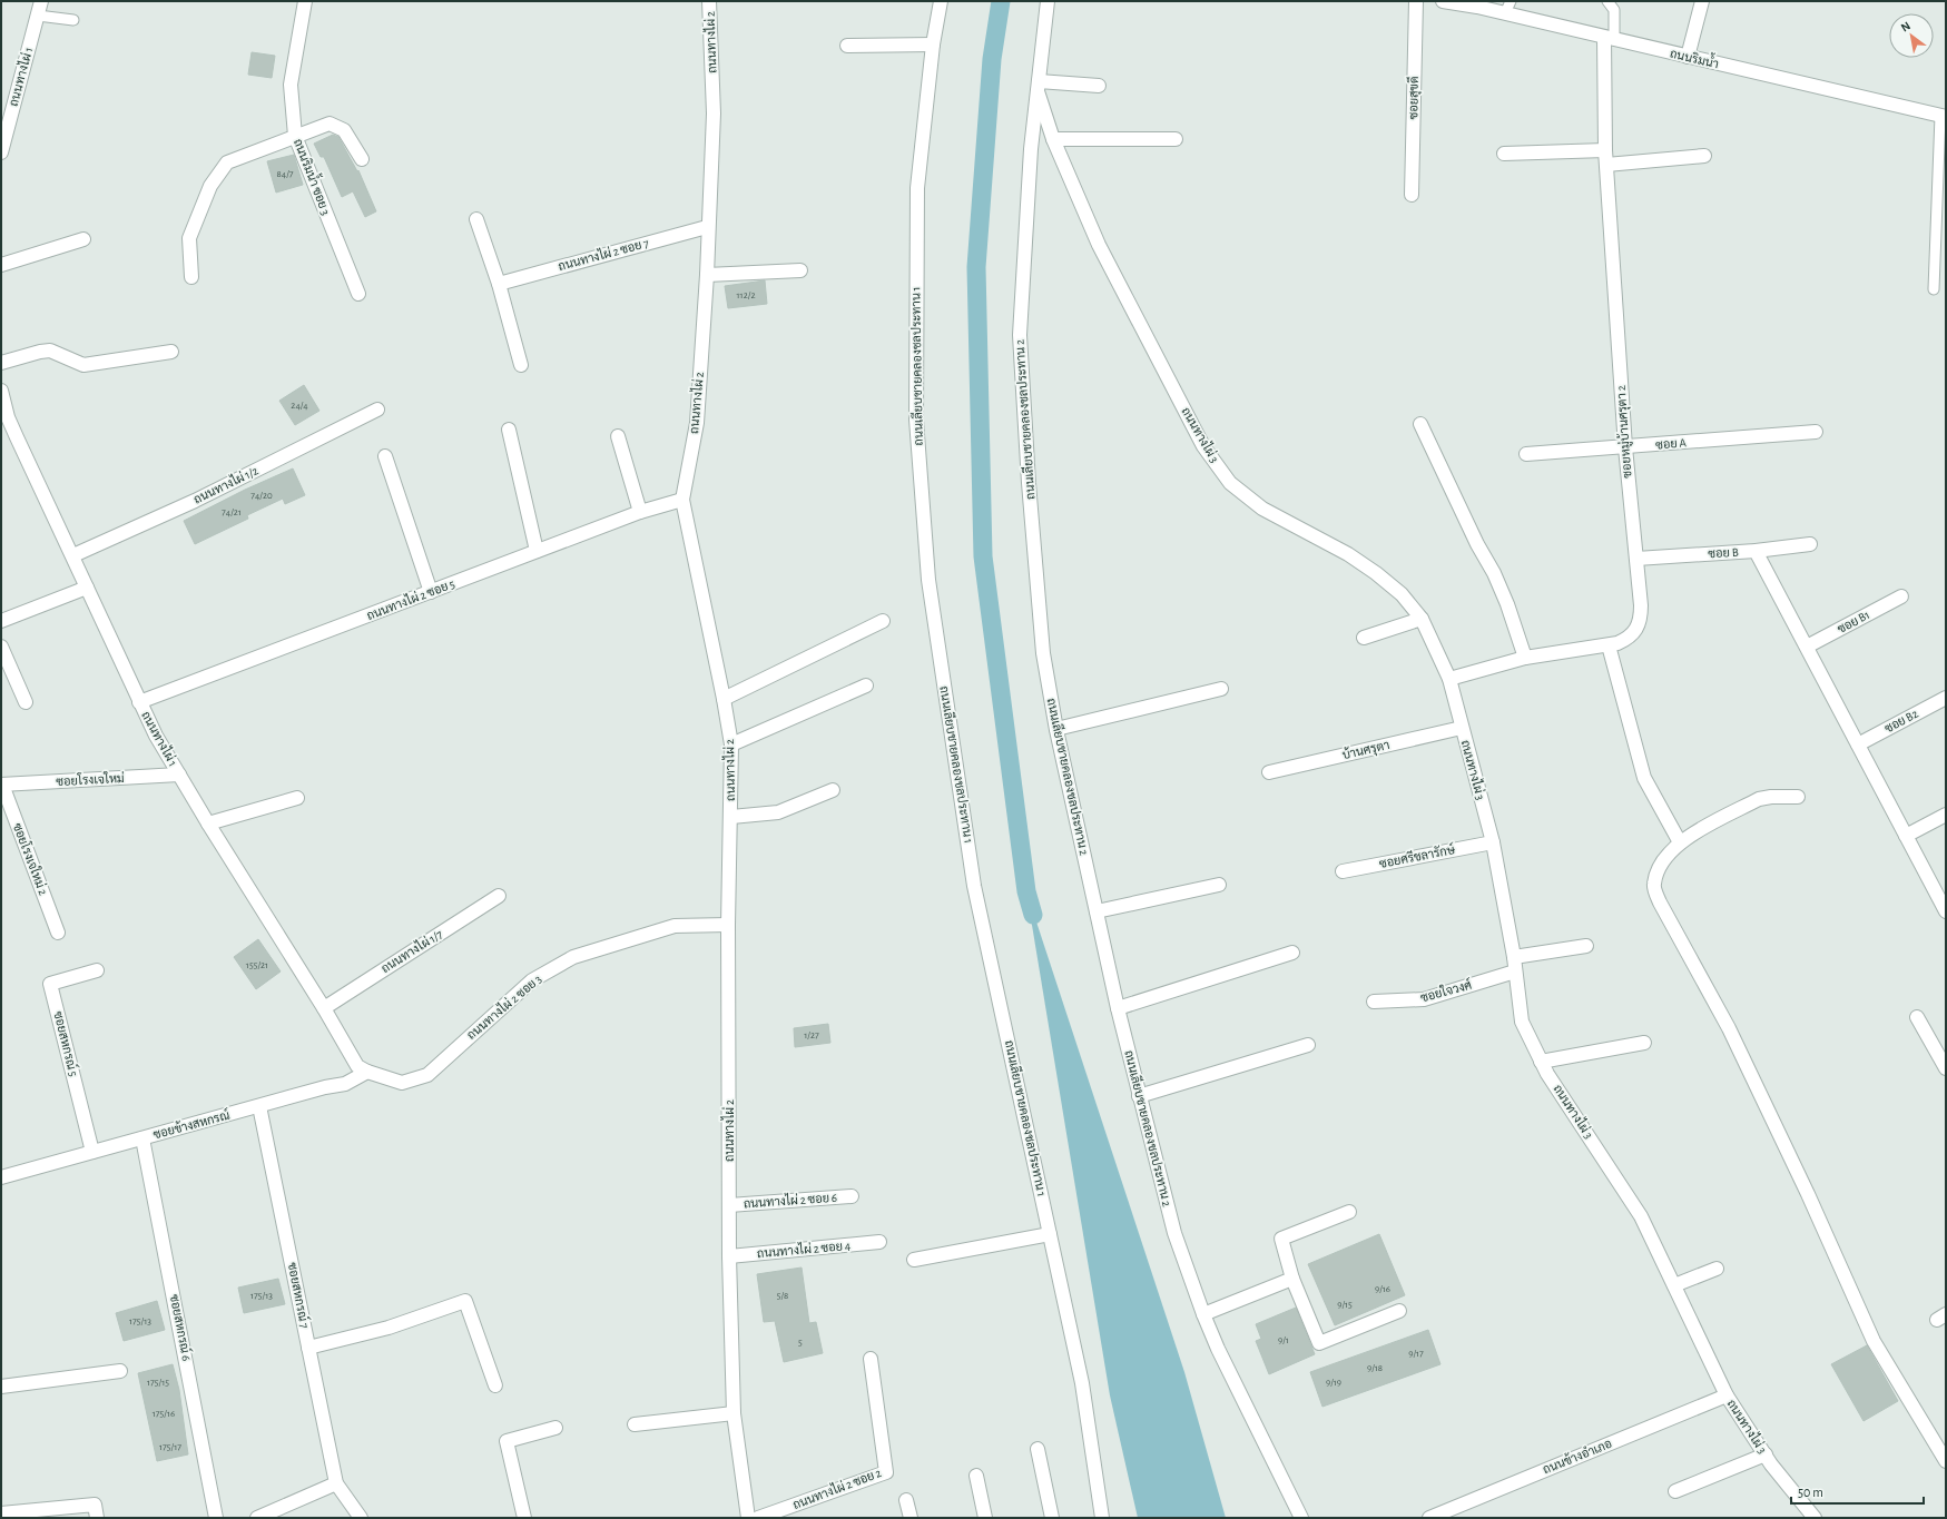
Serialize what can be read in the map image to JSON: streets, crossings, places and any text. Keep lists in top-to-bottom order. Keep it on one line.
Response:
{"streets":{"street":["ถนนทางไผ่ 2","ถนนริมน้ำ","ถนนทางไผ่ 1","ซอยสุขดี","ถนนริมน้ำ ซอย 3","ถนนทางไผ่ 2 ซอย 7","ถนนเลียบชายคลองชลประทาน 1","ถนนเลียบชายคลองชลประทาน 2","ซอยหมู่บ้านศรุตา 2","ถนนทางไผ่ 3","ซอย A","ถนนทางไผ่ 1/2","ซอย B","ถนนทางไผ่ 2 ซอย 5","ซอย B1","ซอย B2","บ้านศรุตา","ซอยโรงเจใหม่","ซอยศรีชลารักษ์","ซอยโรงเจใหม่ 2","ถนนทางไผ่ 1/7","ซอยใจวงศ์","ถนนทางไผ่ 2 ซอย 3","ซอยสหกรณ์ 5","ซอยข้างสหกรณ์","ถนนทางไผ่ 2 ซอย 6","ถนนทางไผ่ 2 ซอย 4","ซอยสหกรณ์ 7","ซอยสหกรณ์ 6","ถนนข้างอำเภอ","ถนนทางไผ่ 2 ซอย 2"]},"crossings":[["ถนนทางไผ่ 2","ถนนทางไผ่ 2 ซอย 7"],["ถนนทางไผ่ 2","ถนนทางไผ่ 2 ซอย 5"],["ถนนทางไผ่ 2","ถนนทางไผ่ 2 ซอย 3"],["ถนนทางไผ่ 2","ถนนทางไผ่ 2 ซอย 6"],["ถนนทางไผ่ 2","ถนนทางไผ่ 2 ซอย 4"],["ถนนริมน้ำ","ซอยหมู่บ้านศรุตา 2"],["ถนนทางไผ่ 1","ถนนทางไผ่ 1/2"],["ถนนทางไผ่ 1","ถนนทางไผ่ 2 ซอย 5"],["ถนนทางไผ่ 1","ซอยโรงเจใหม่"],["ถนนทางไผ่ 1","ถนนทางไผ่ 1/7"],["ถนนทางไผ่ 1","ถนนทางไผ่ 2 ซอย 3"],["ถนนทางไผ่ 1","ซอยข้างสหกรณ์"],["ถนนเลียบชายคลองชลประทาน 2","ถนนทางไผ่ 3"],["ซอยหมู่บ้านศรุตา 2","ถนนทางไผ่ 3"],["ซอยหมู่บ้านศรุตา 2","ซอย A"],["ซอยหมู่บ้านศรุตา 2","ซอย B"],["ถนนทางไผ่ 3","บ้านศรุตา"],["ถนนทางไผ่ 3","ซอยศรีชลารักษ์"],["ถนนทางไผ่ 3","ซอยใจวงศ์"],["ถนนทางไผ่ 3","ถนนข้างอำเภอ"],["ซอยโรงเจใหม่","ซอยโรงเจใหม่ 2"],["ถนนทางไผ่ 2 ซอย 3","ซอยข้างสหกรณ์"],["ซอยสหกรณ์ 5","ซอยข้างสหกรณ์"],["ซอยข้างสหกรณ์","ซอยสหกรณ์ 7"],["ซอยข้างสหกรณ์","ซอยสหกรณ์ 6"]],"house_numbers":["84/7","112/2","24/4","74/20","74/21","155/21","1/27","9/16","175/13","5/8","9/15","175/13","9/1","5","9/17","9/18","175/15","9/19","175/16","175/17"],"scale_bar":"50 m","north":"top left"}
